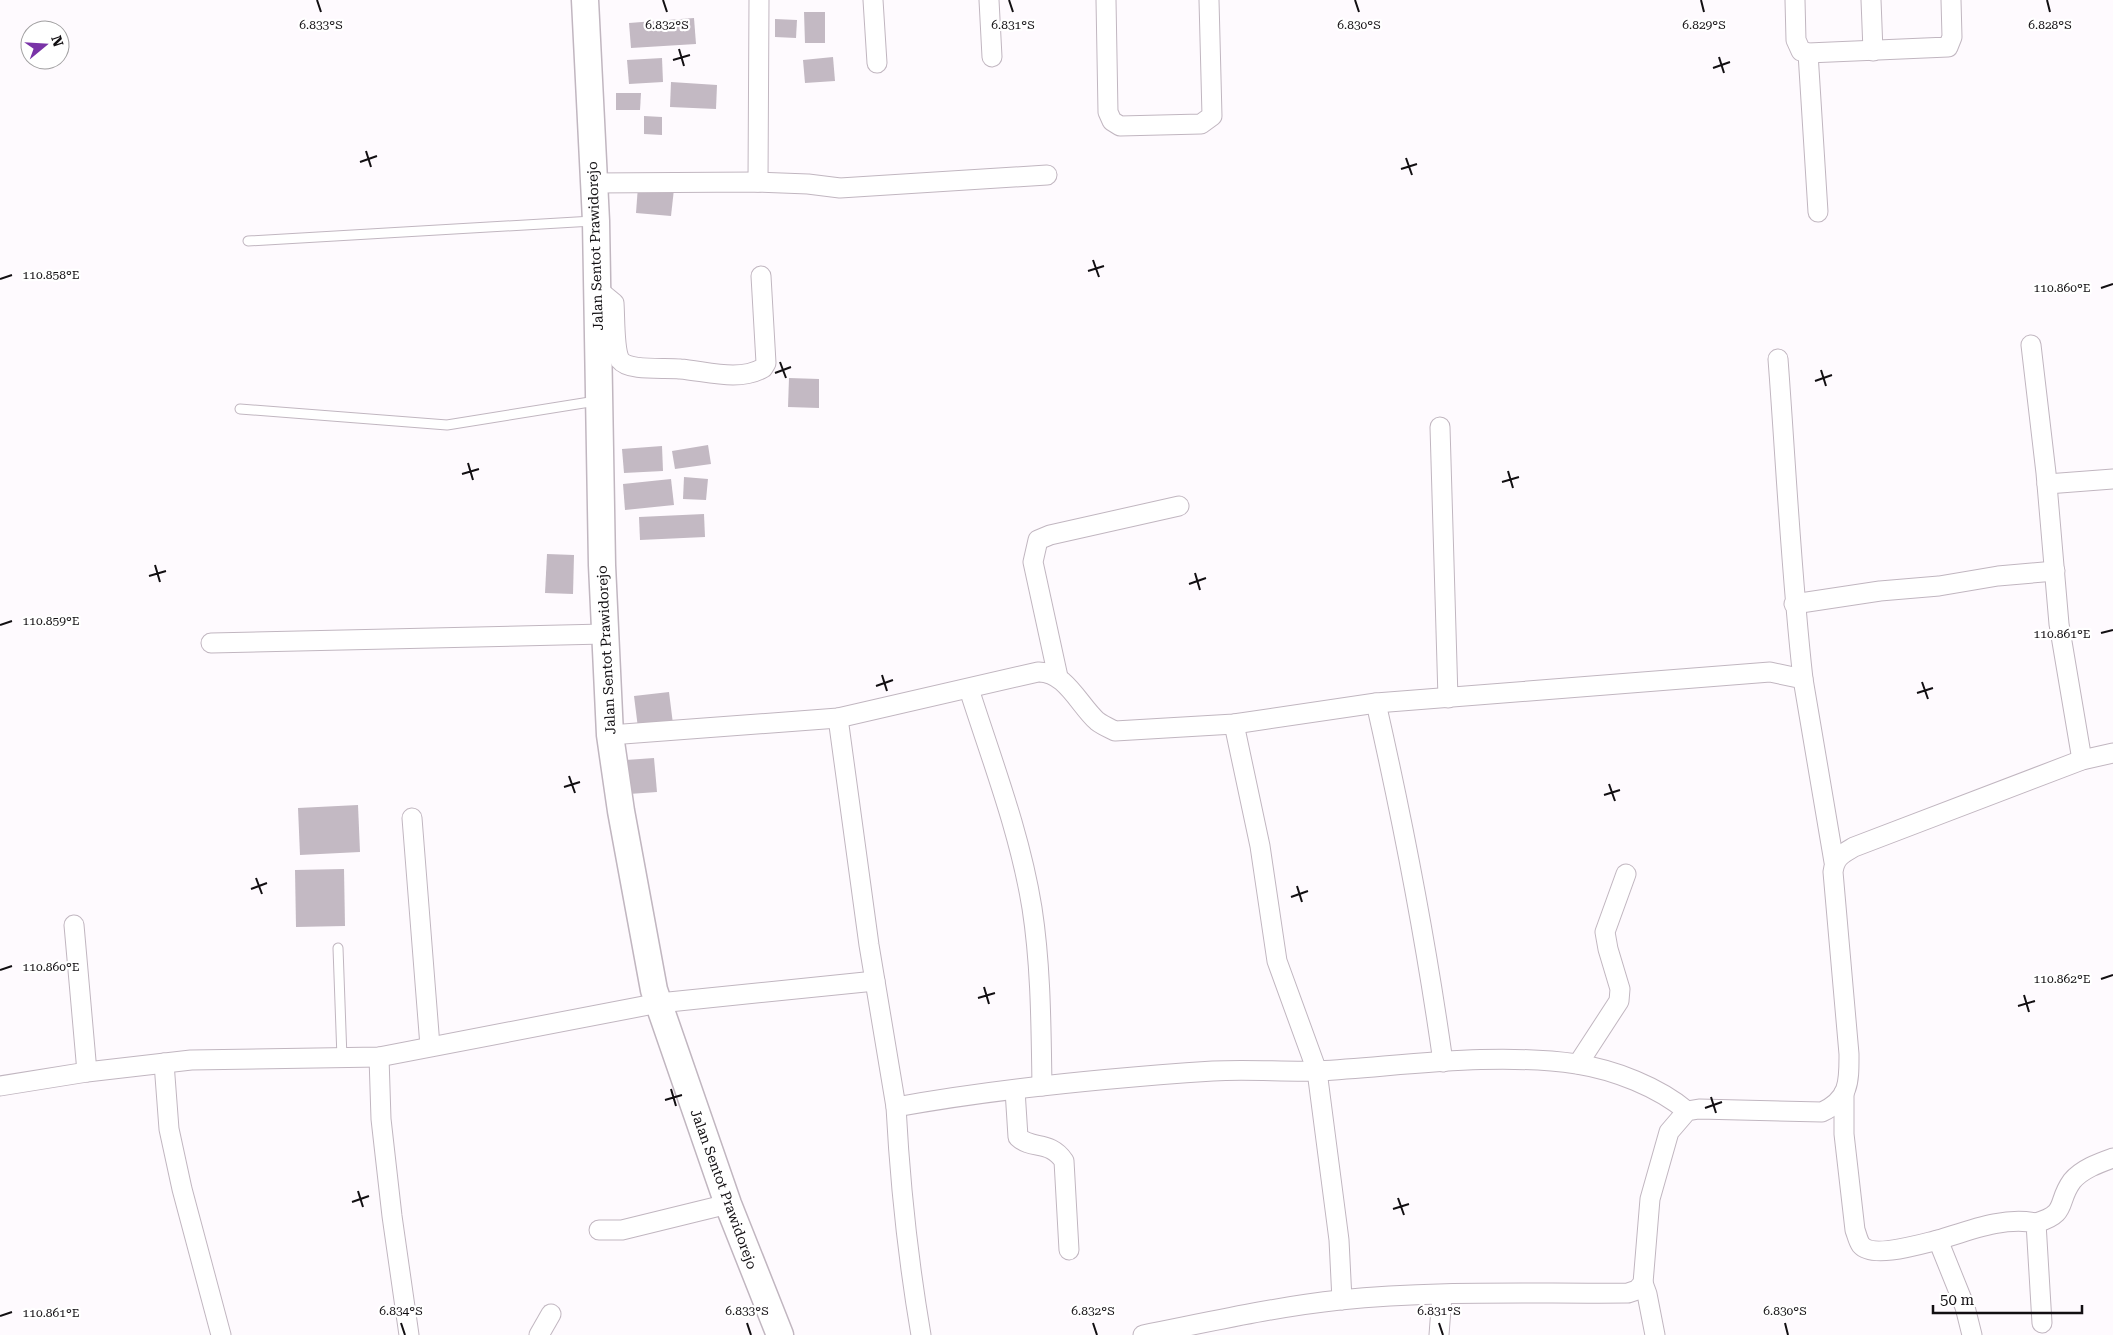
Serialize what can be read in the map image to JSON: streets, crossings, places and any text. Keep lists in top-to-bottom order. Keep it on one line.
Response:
{"streets":{"main road":["Jalan Sentot Prawidorejo"]},"scale_bar":"50 m","north":"right","coordinates":["6.833°S","6.832°S","6.831°S","6.830°S","6.829°S","6.828°S","110.858°E","110.860°E","110.859°E","110.861°E","110.862°E","6.834°S"]}
